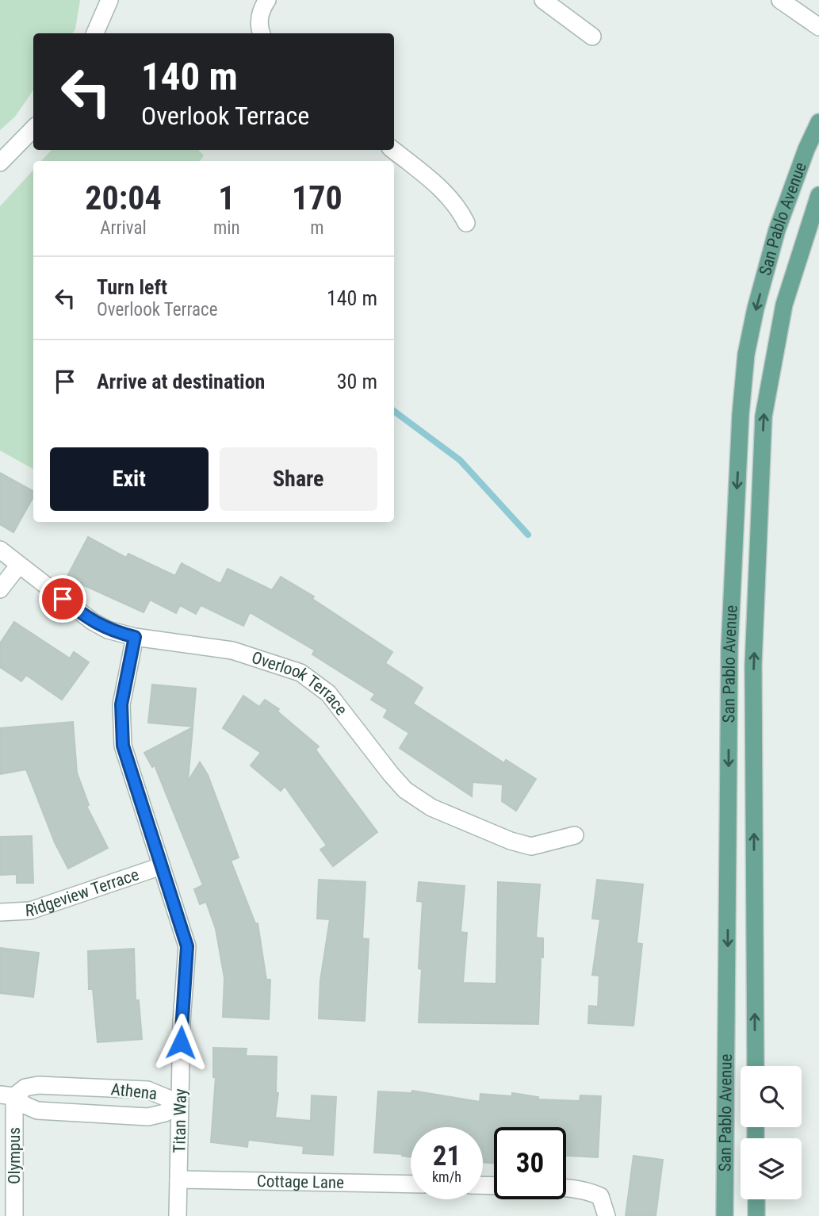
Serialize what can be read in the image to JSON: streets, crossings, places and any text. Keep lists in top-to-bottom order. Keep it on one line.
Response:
{"streets":{"main road":["San Pablo Avenue"],"street":["Overlook Terrace","Ridgeview Terrace","Athena","Titan Way","Olympus","Cottage Lane"]},"crossings":[["Overlook Terrace","Titan Way"],["Ridgeview Terrace","Titan Way"],["Athena","Titan Way"],["Athena","Olympus"],["Titan Way","Cottage Lane"]],"page":{"turn":["140 m","Overlook Terrace"],"eta":["20:04","Arrival","1","min","170","m"],"list":[{"name":"Turn left","note":"Overlook Terrace","value":"140 m"},{"name":"Arrive at destination","value":"30 m"}],"buttons":["Exit","Share"],"speed":"21 km/h","limit":"30"}}
